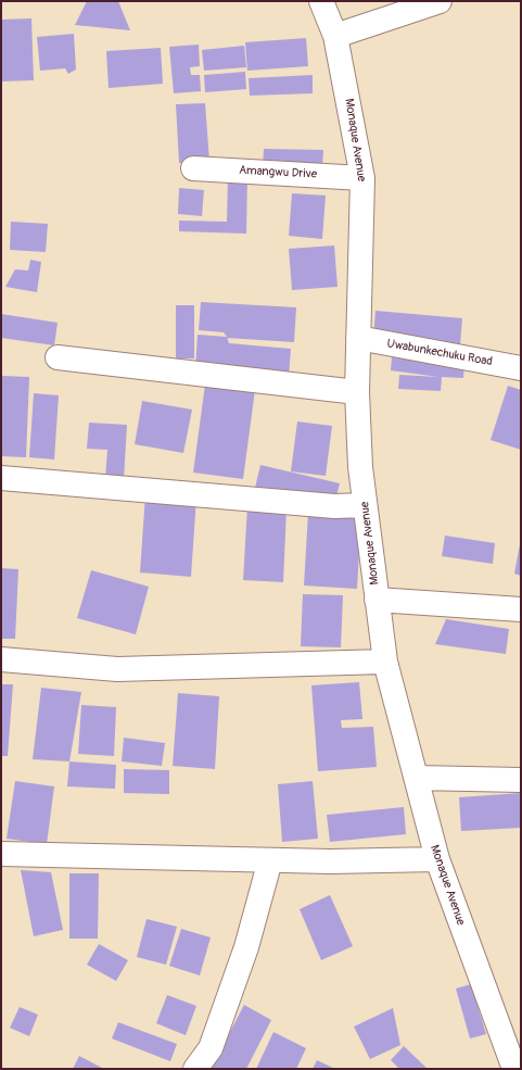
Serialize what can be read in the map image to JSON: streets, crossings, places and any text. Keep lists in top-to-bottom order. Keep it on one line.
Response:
{"streets":{"street":["Monaque Avenue","Amangwu Drive","Uwabunkechuku Road"]},"crossings":[["Monaque Avenue","Amangwu Drive"],["Monaque Avenue","Uwabunkechuku Road"]]}
